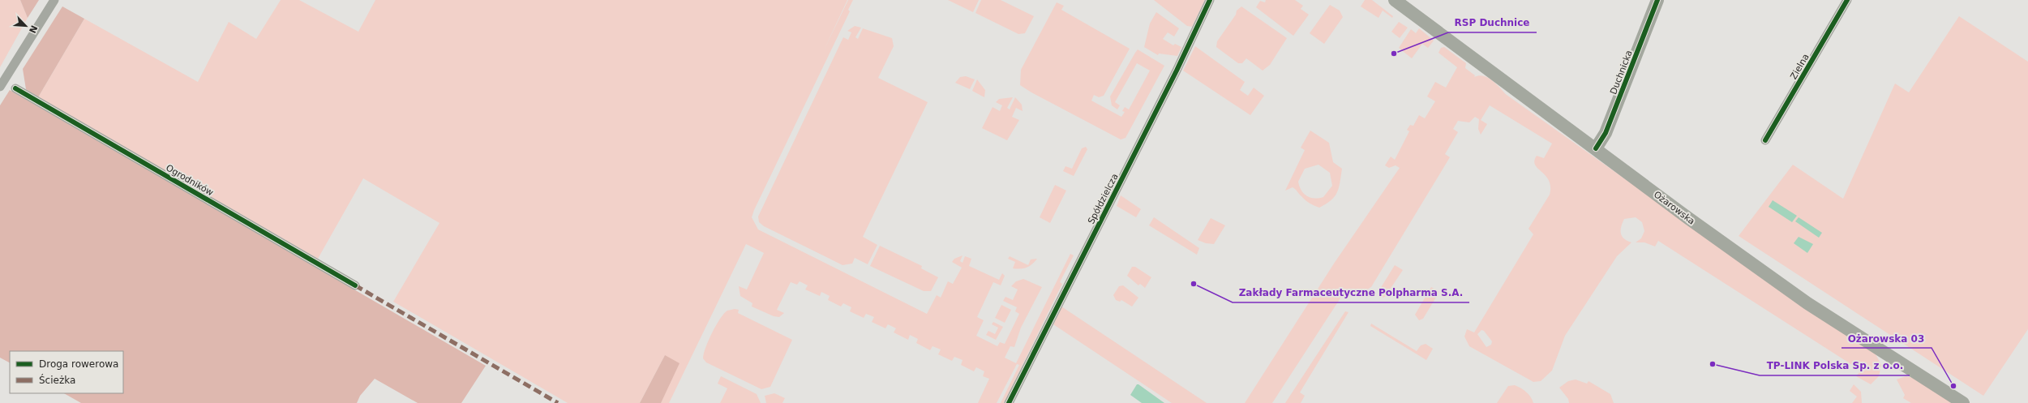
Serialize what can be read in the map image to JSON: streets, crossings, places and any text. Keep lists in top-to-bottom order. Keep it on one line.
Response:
{"streets":{"main road":["Duchnicka","Ożarowska"],"street":["Zielna","Ogrodników","Spółdzielcza"]},"crossings":[["Duchnicka","Ożarowska"]],"places":["RSP Duchnice","Zakłady Farmaceutyczne Polpharma S.A.","TP-LINK Polska Sp. z o.o.","Ożarowska 03"],"legend":["Droga rowerowa","Ścieżka"],"north":"bottom right"}
